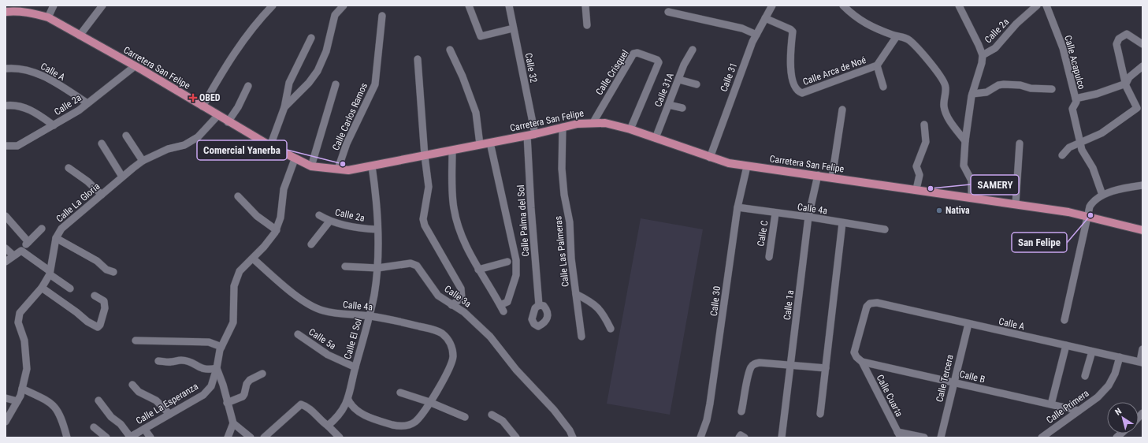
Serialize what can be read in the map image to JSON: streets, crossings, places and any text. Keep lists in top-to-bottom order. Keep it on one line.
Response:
{"streets":{"main road":["Carretera San Felipe"],"street":["Calle 2a","Calle Acapulco","Calle 32","Calle Arca de Noé","Calle A","Calle Crisquel","Calle 31","Calle 31A","Calle Carlos Ramos","Calle La Gloria","Calle 4a","Calle Palma del Sol","Calle C","Calle Las Palmeras","Calle 3a","Calle 30","Calle 1a","Calle 5a","Calle El Sol","Calle B","Calle Tercera","Calle Cuarta","Calle La Esperanza","Calle Primera"]},"crossings":[["Calle 2a","Carretera San Felipe"],["Calle 2a","Calle A"],["Calle 2a","Calle El Sol"],["Carretera San Felipe","Calle 32"],["Carretera San Felipe","Calle Crisquel"],["Carretera San Felipe","Calle 31"],["Carretera San Felipe","Calle 31A"],["Carretera San Felipe","Calle Carlos Ramos"],["Carretera San Felipe","Calle La Gloria"],["Carretera San Felipe","Calle Palma del Sol"],["Carretera San Felipe","Calle Las Palmeras"],["Carretera San Felipe","Calle 30"],["Carretera San Felipe","Calle 1a"],["Carretera San Felipe","Calle El Sol"],["Carretera San Felipe","Calle La Esperanza"],["Calle 32","Calle Palma del Sol"],["Calle Arca de Noé","Calle 31"],["Calle A","Calle Tercera"],["Calle A","Calle Cuarta"],["Calle A","Calle Primera"],["Calle 4a","Calle C"],["Calle 4a","Calle 30"],["Calle 4a","Calle 1a"],["Calle 4a","Calle 5a"],["Calle 4a","Calle El Sol"],["Calle 4a","Calle La Esperanza"],["Calle 3a","Calle El Sol"],["Calle 5a","Calle El Sol"],["Calle B","Calle Tercera"],["Calle B","Calle Cuarta"],["Calle B","Calle Primera"]],"places":{"health":["OBED"],"other":["Comercial Yanerba","SAMERY","Nativa","San Felipe"]},"north":"top left"}
